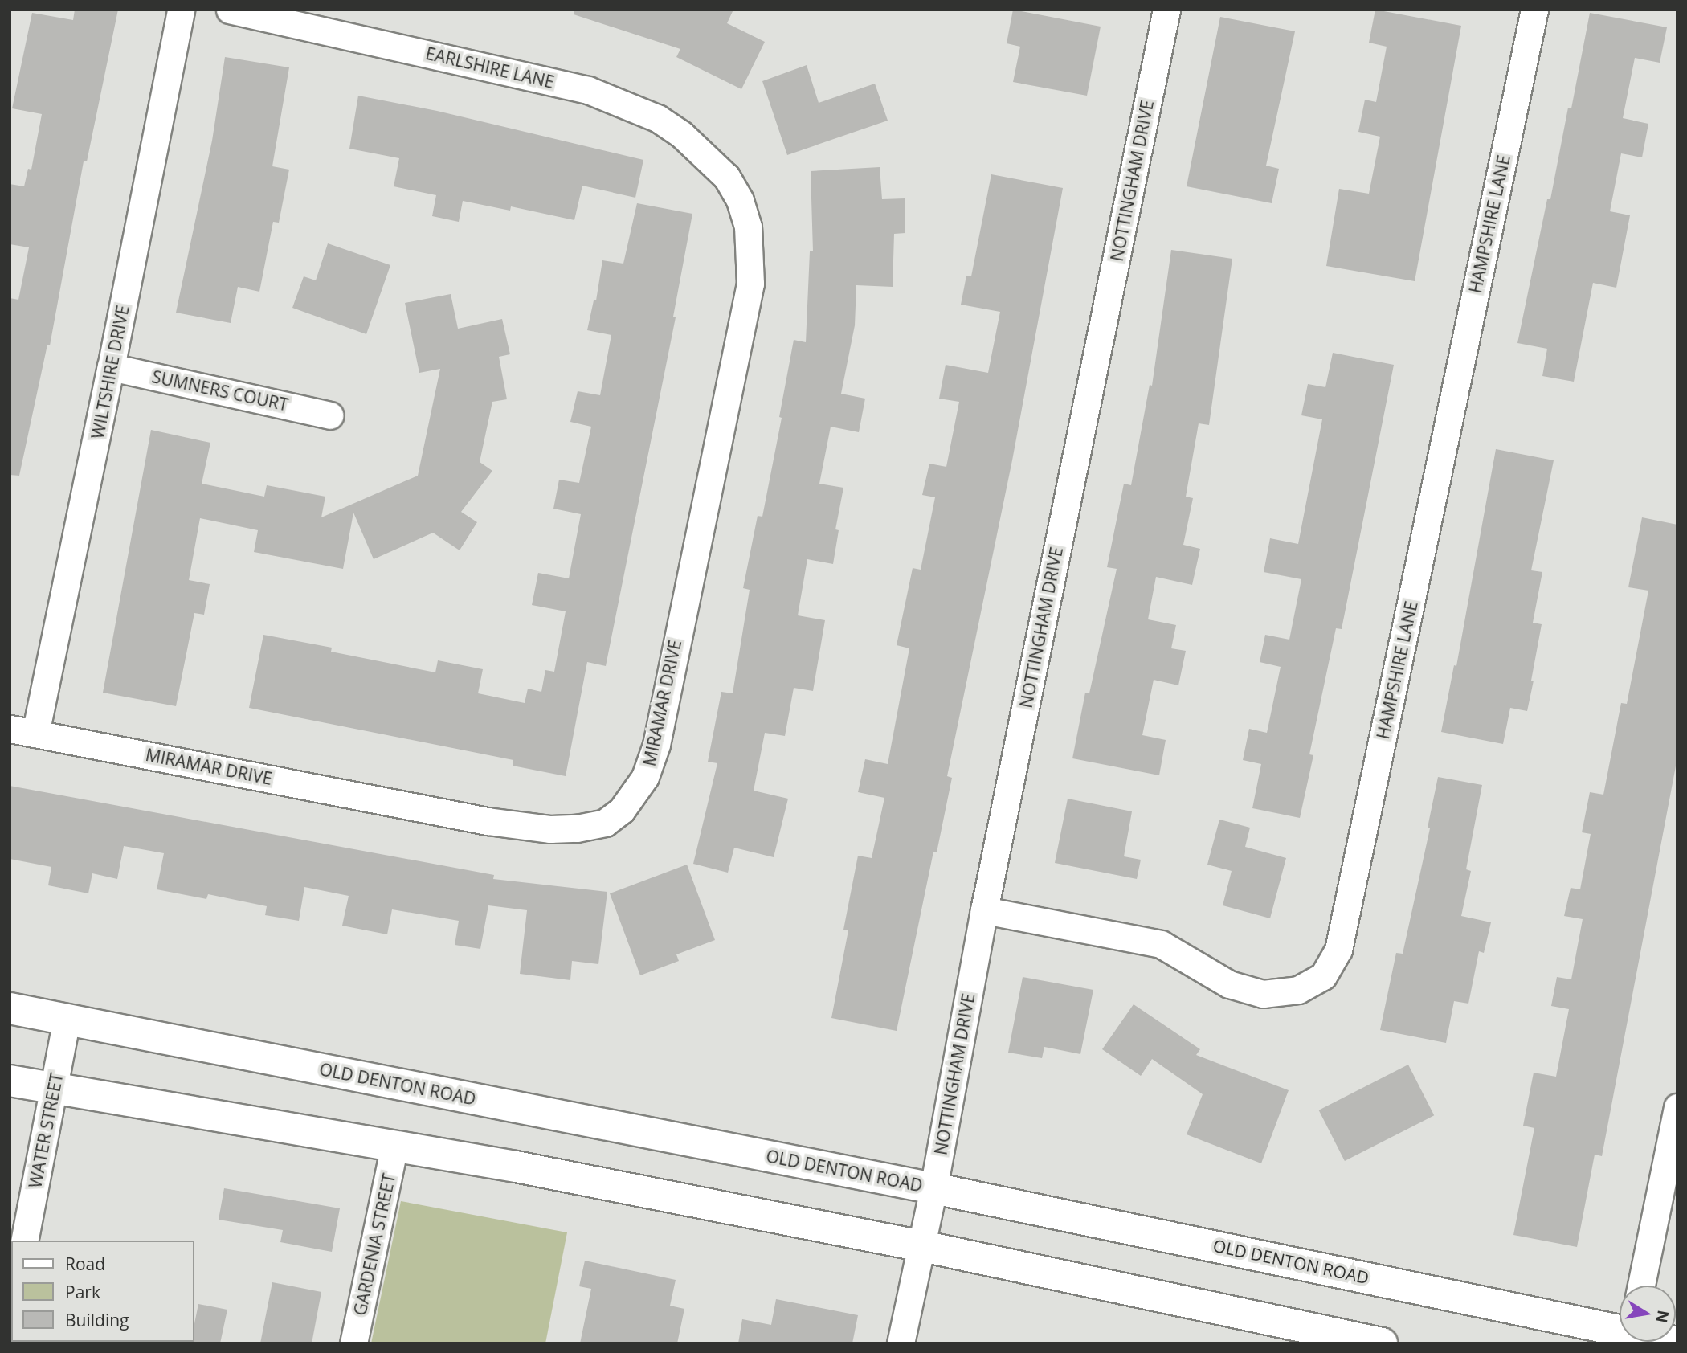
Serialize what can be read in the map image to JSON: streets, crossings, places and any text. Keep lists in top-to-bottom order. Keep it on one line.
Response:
{"streets":{"main road":["OLD DENTON ROAD"],"street":["EARLSHIRE LANE","NOTTINGHAM DRIVE","HAMPSHIRE LANE","WILTSHIRE DRIVE","SUMNERS COURT","MIRAMAR DRIVE","WATER STREET","GARDENIA STREET"]},"crossings":[["EARLSHIRE LANE","MIRAMAR DRIVE"],["NOTTINGHAM DRIVE","HAMPSHIRE LANE"],["NOTTINGHAM DRIVE","OLD DENTON ROAD"],["WILTSHIRE DRIVE","SUMNERS COURT"],["WILTSHIRE DRIVE","MIRAMAR DRIVE"],["OLD DENTON ROAD","WATER STREET"]],"legend":["Road","Park","Building"],"north":"right"}
